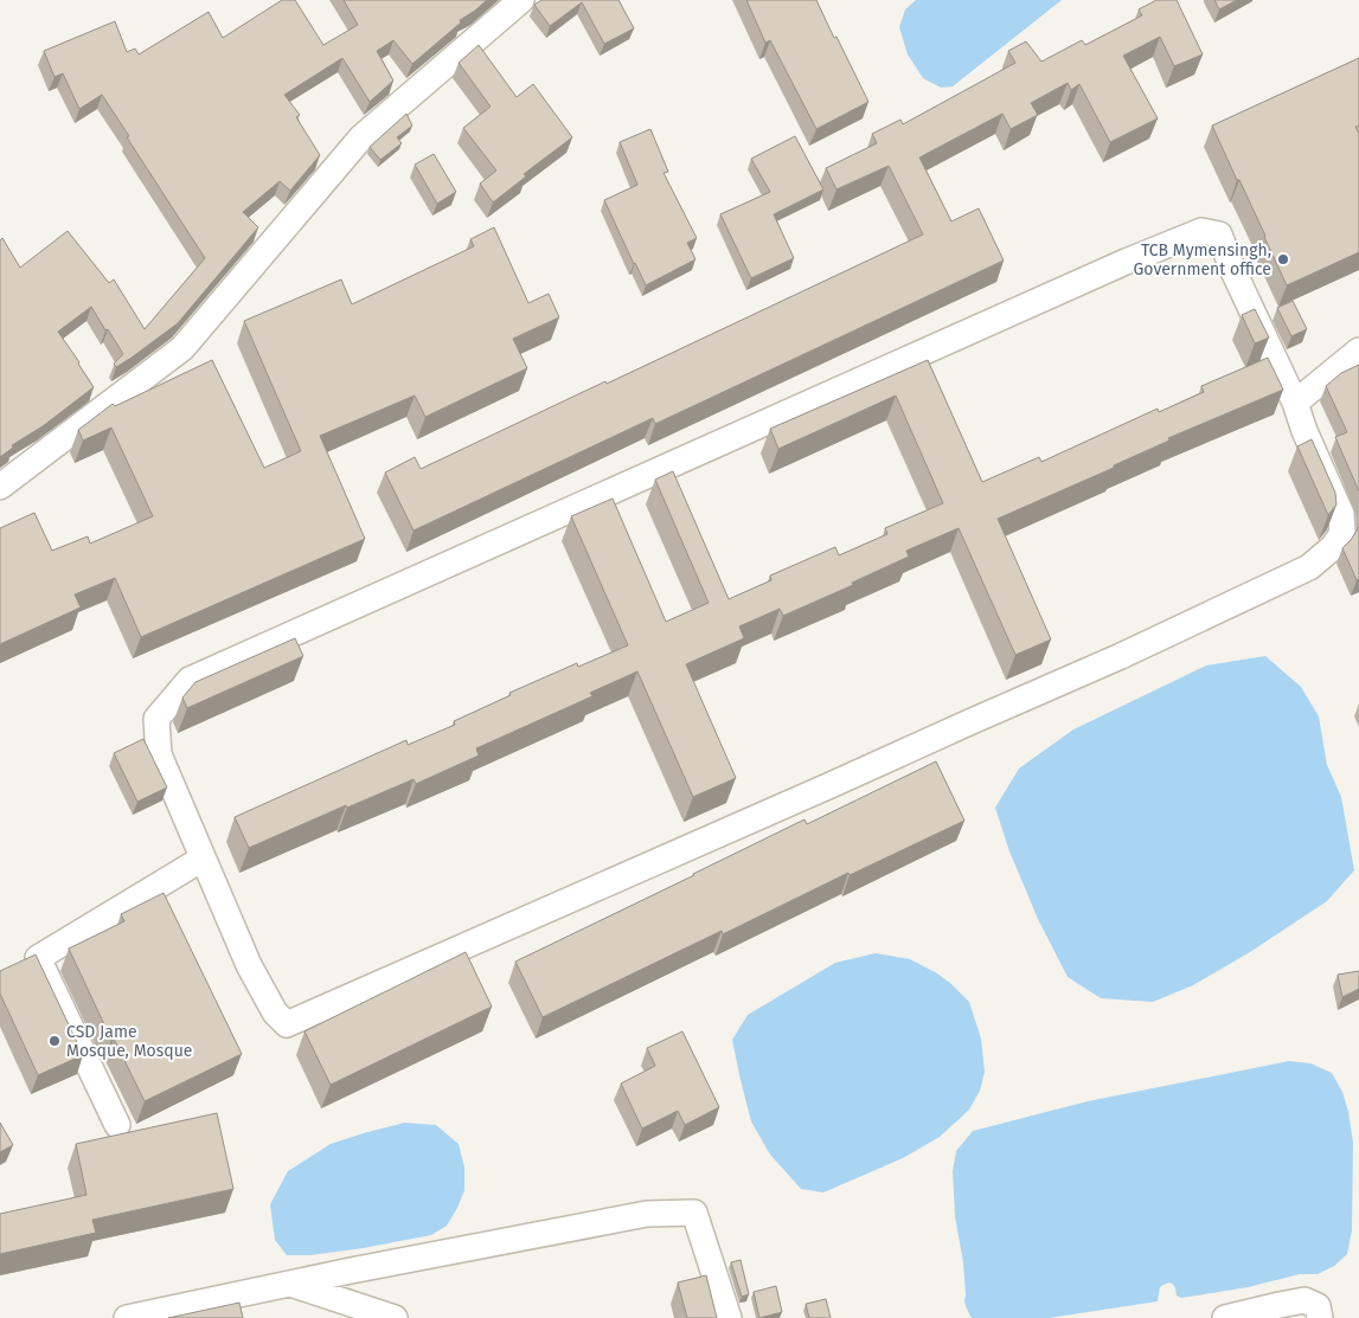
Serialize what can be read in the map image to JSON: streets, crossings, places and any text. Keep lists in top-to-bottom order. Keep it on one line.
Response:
{"places":["TCB Mymensingh, Government office","CSD Jame Mosque, Mosque"]}
